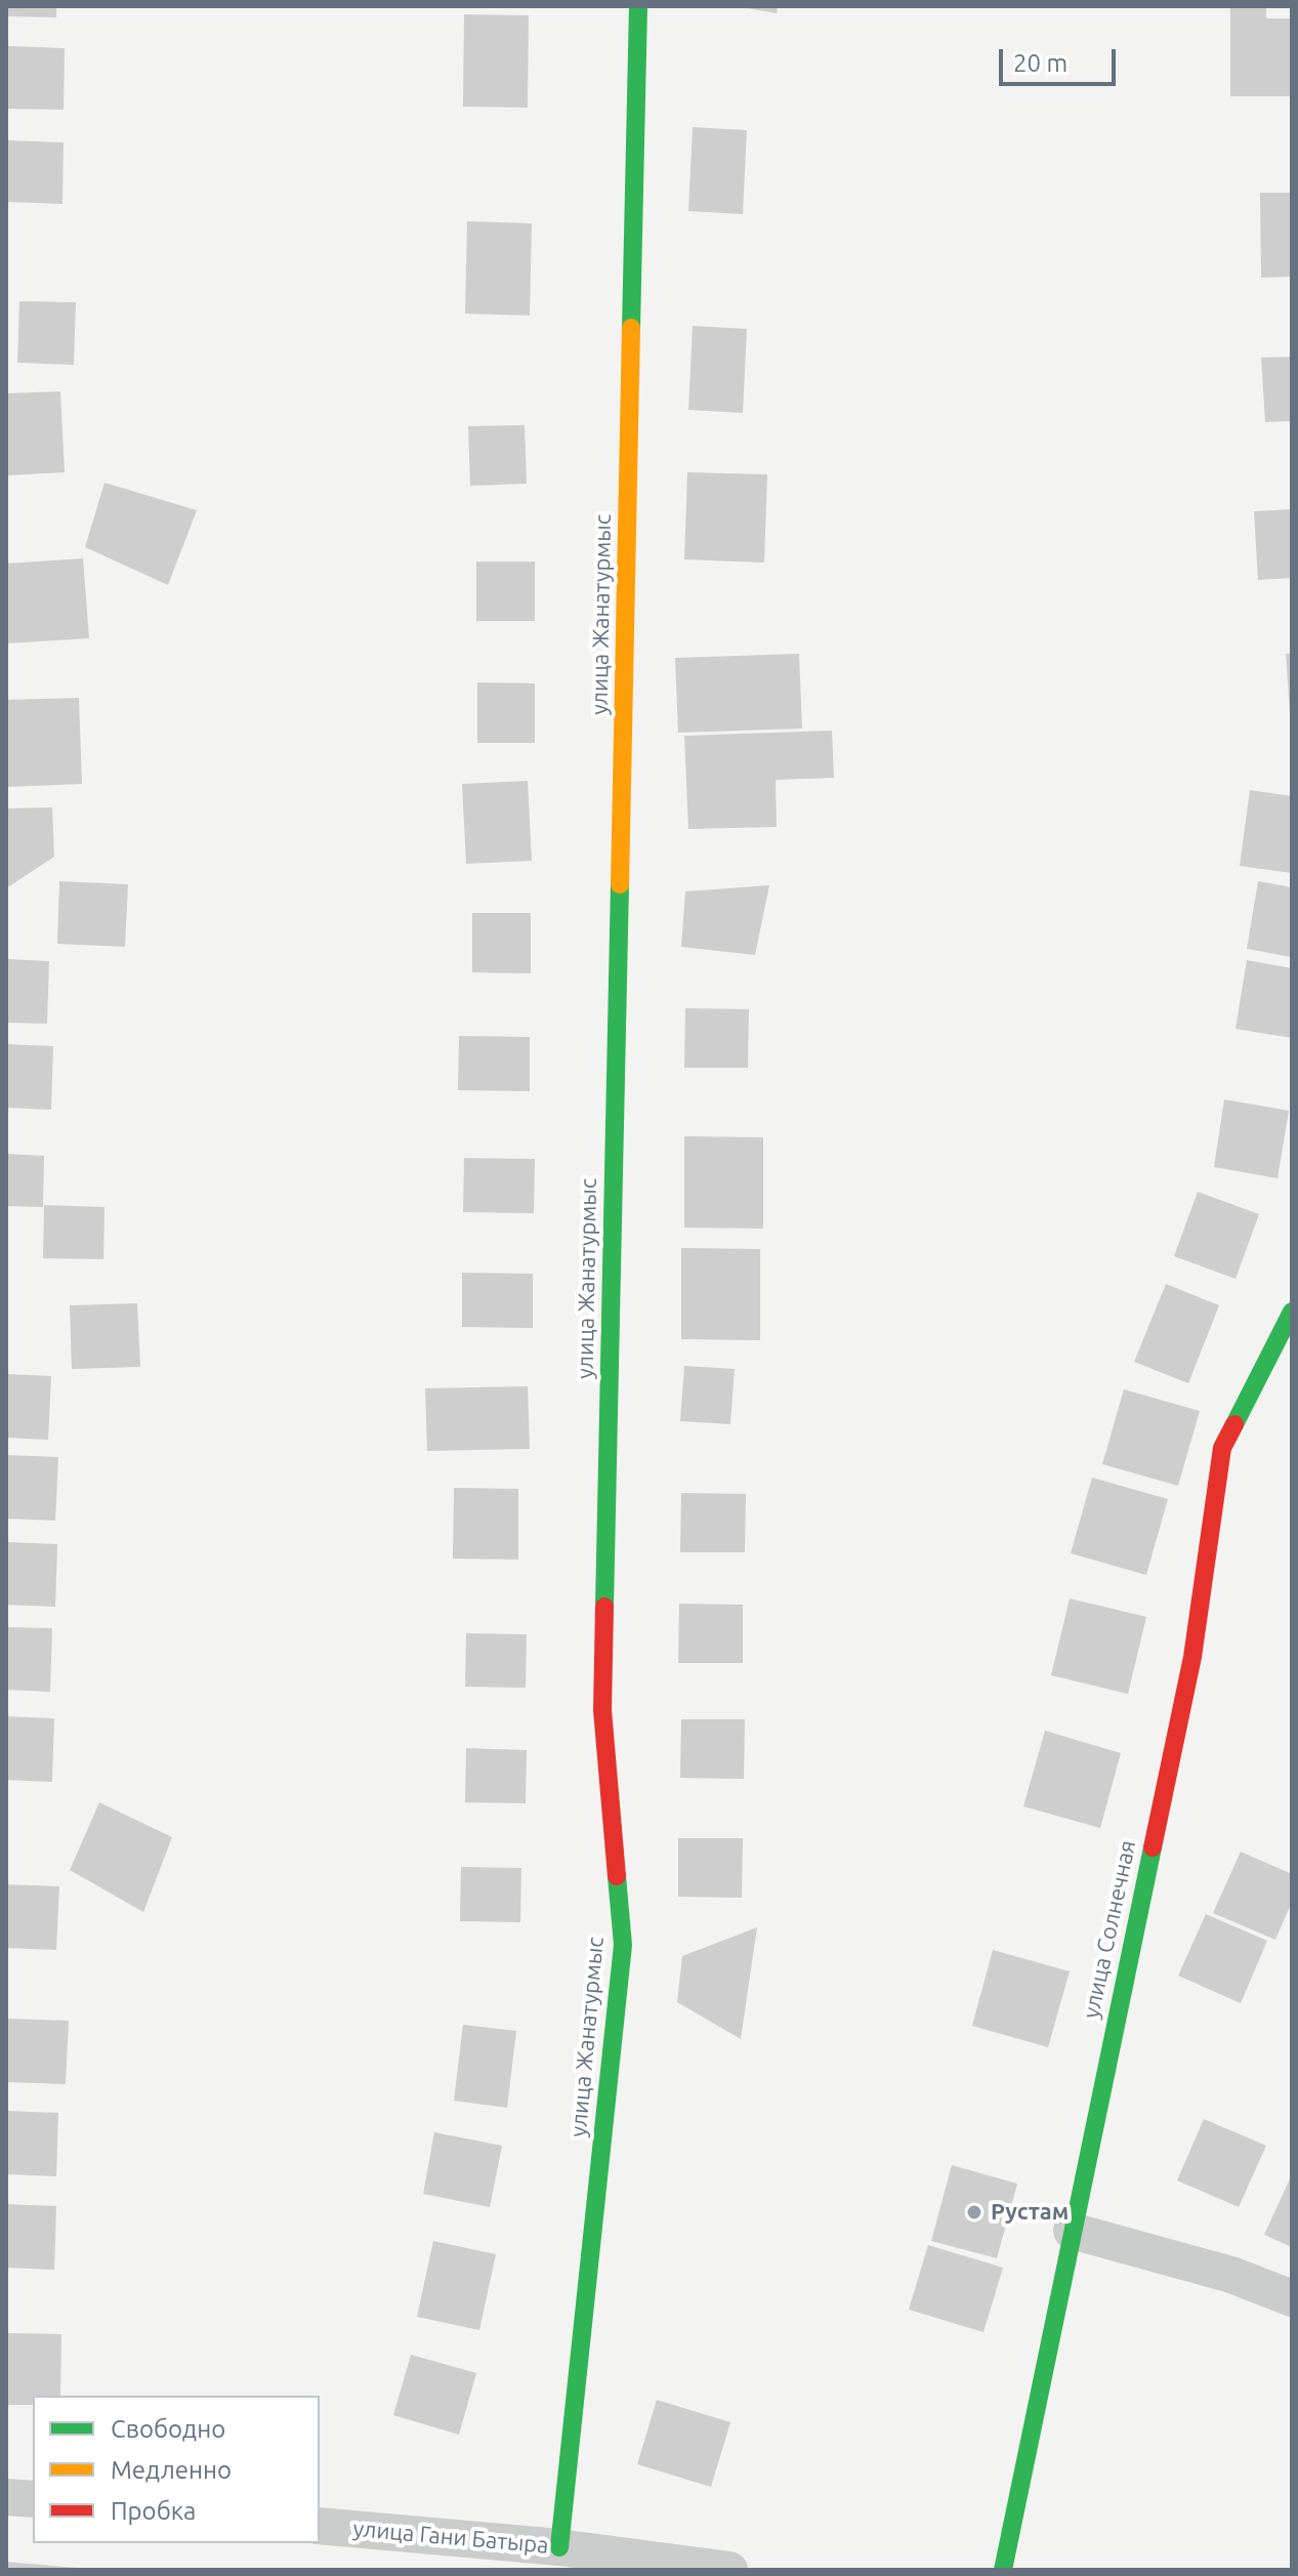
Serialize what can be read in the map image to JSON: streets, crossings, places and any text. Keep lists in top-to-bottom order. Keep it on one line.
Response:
{"streets":{"street":["улица Жанатурмыс","улица Солнечная","улица Гани Батыра"]},"crossings":[["улица Жанатурмыс","улица Гани Батыра"]],"places":["Рустам"],"legend":["Свободно","Медленно","Пробка"],"scale_bar":"20 m"}
